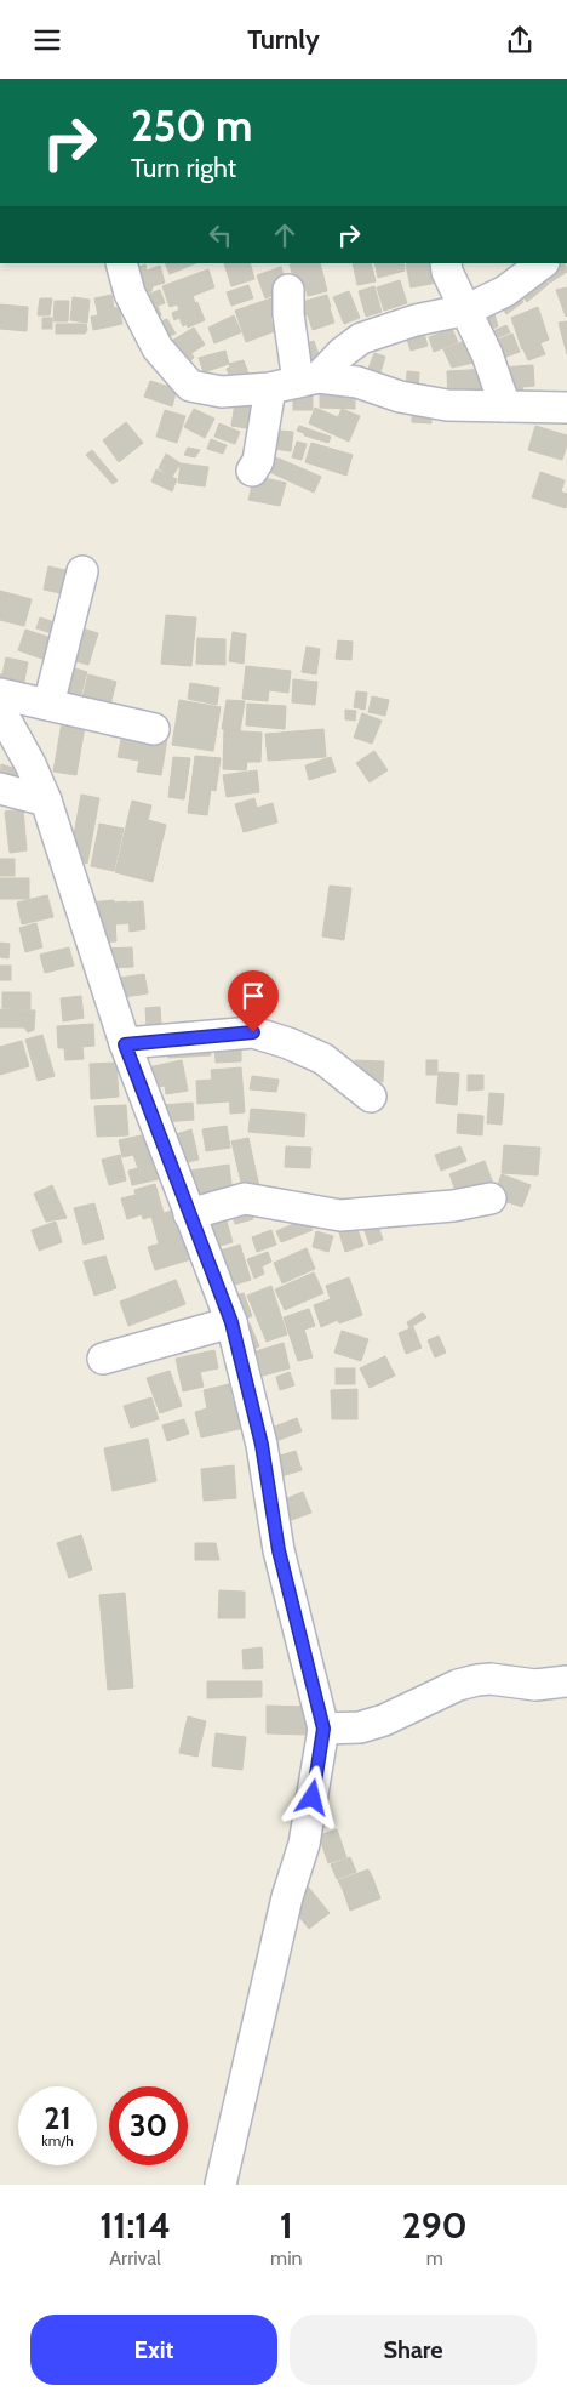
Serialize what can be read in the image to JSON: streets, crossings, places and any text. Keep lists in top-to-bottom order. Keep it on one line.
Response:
{"page":{"header":"Turnly","turn":["250 m","Turn right"],"speed":"21 km/h","limit":"30","eta":["11:14","Arrival","1","min","290","m"],"buttons":["Exit","Share"]}}
